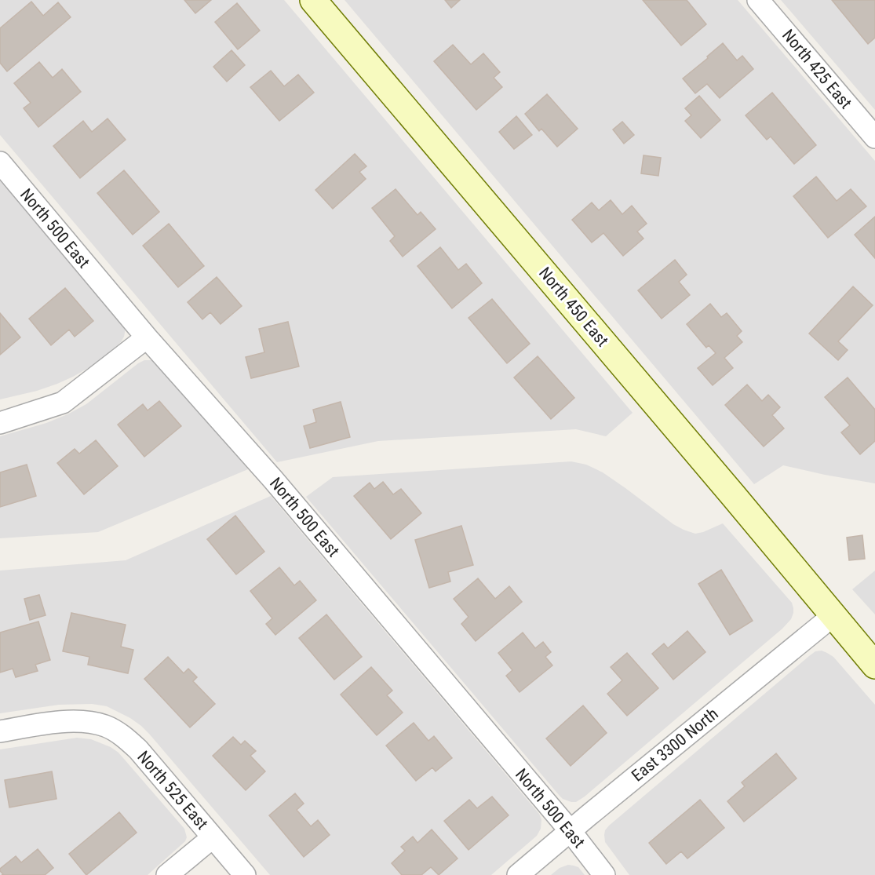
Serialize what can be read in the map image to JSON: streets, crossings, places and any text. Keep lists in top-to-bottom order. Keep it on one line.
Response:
{"streets":{"street":["North 425 East","North 500 East","North 450 East","East 3300 North","North 525 East"]},"crossings":[["North 500 East","East 3300 North"],["North 450 East","East 3300 North"]]}
